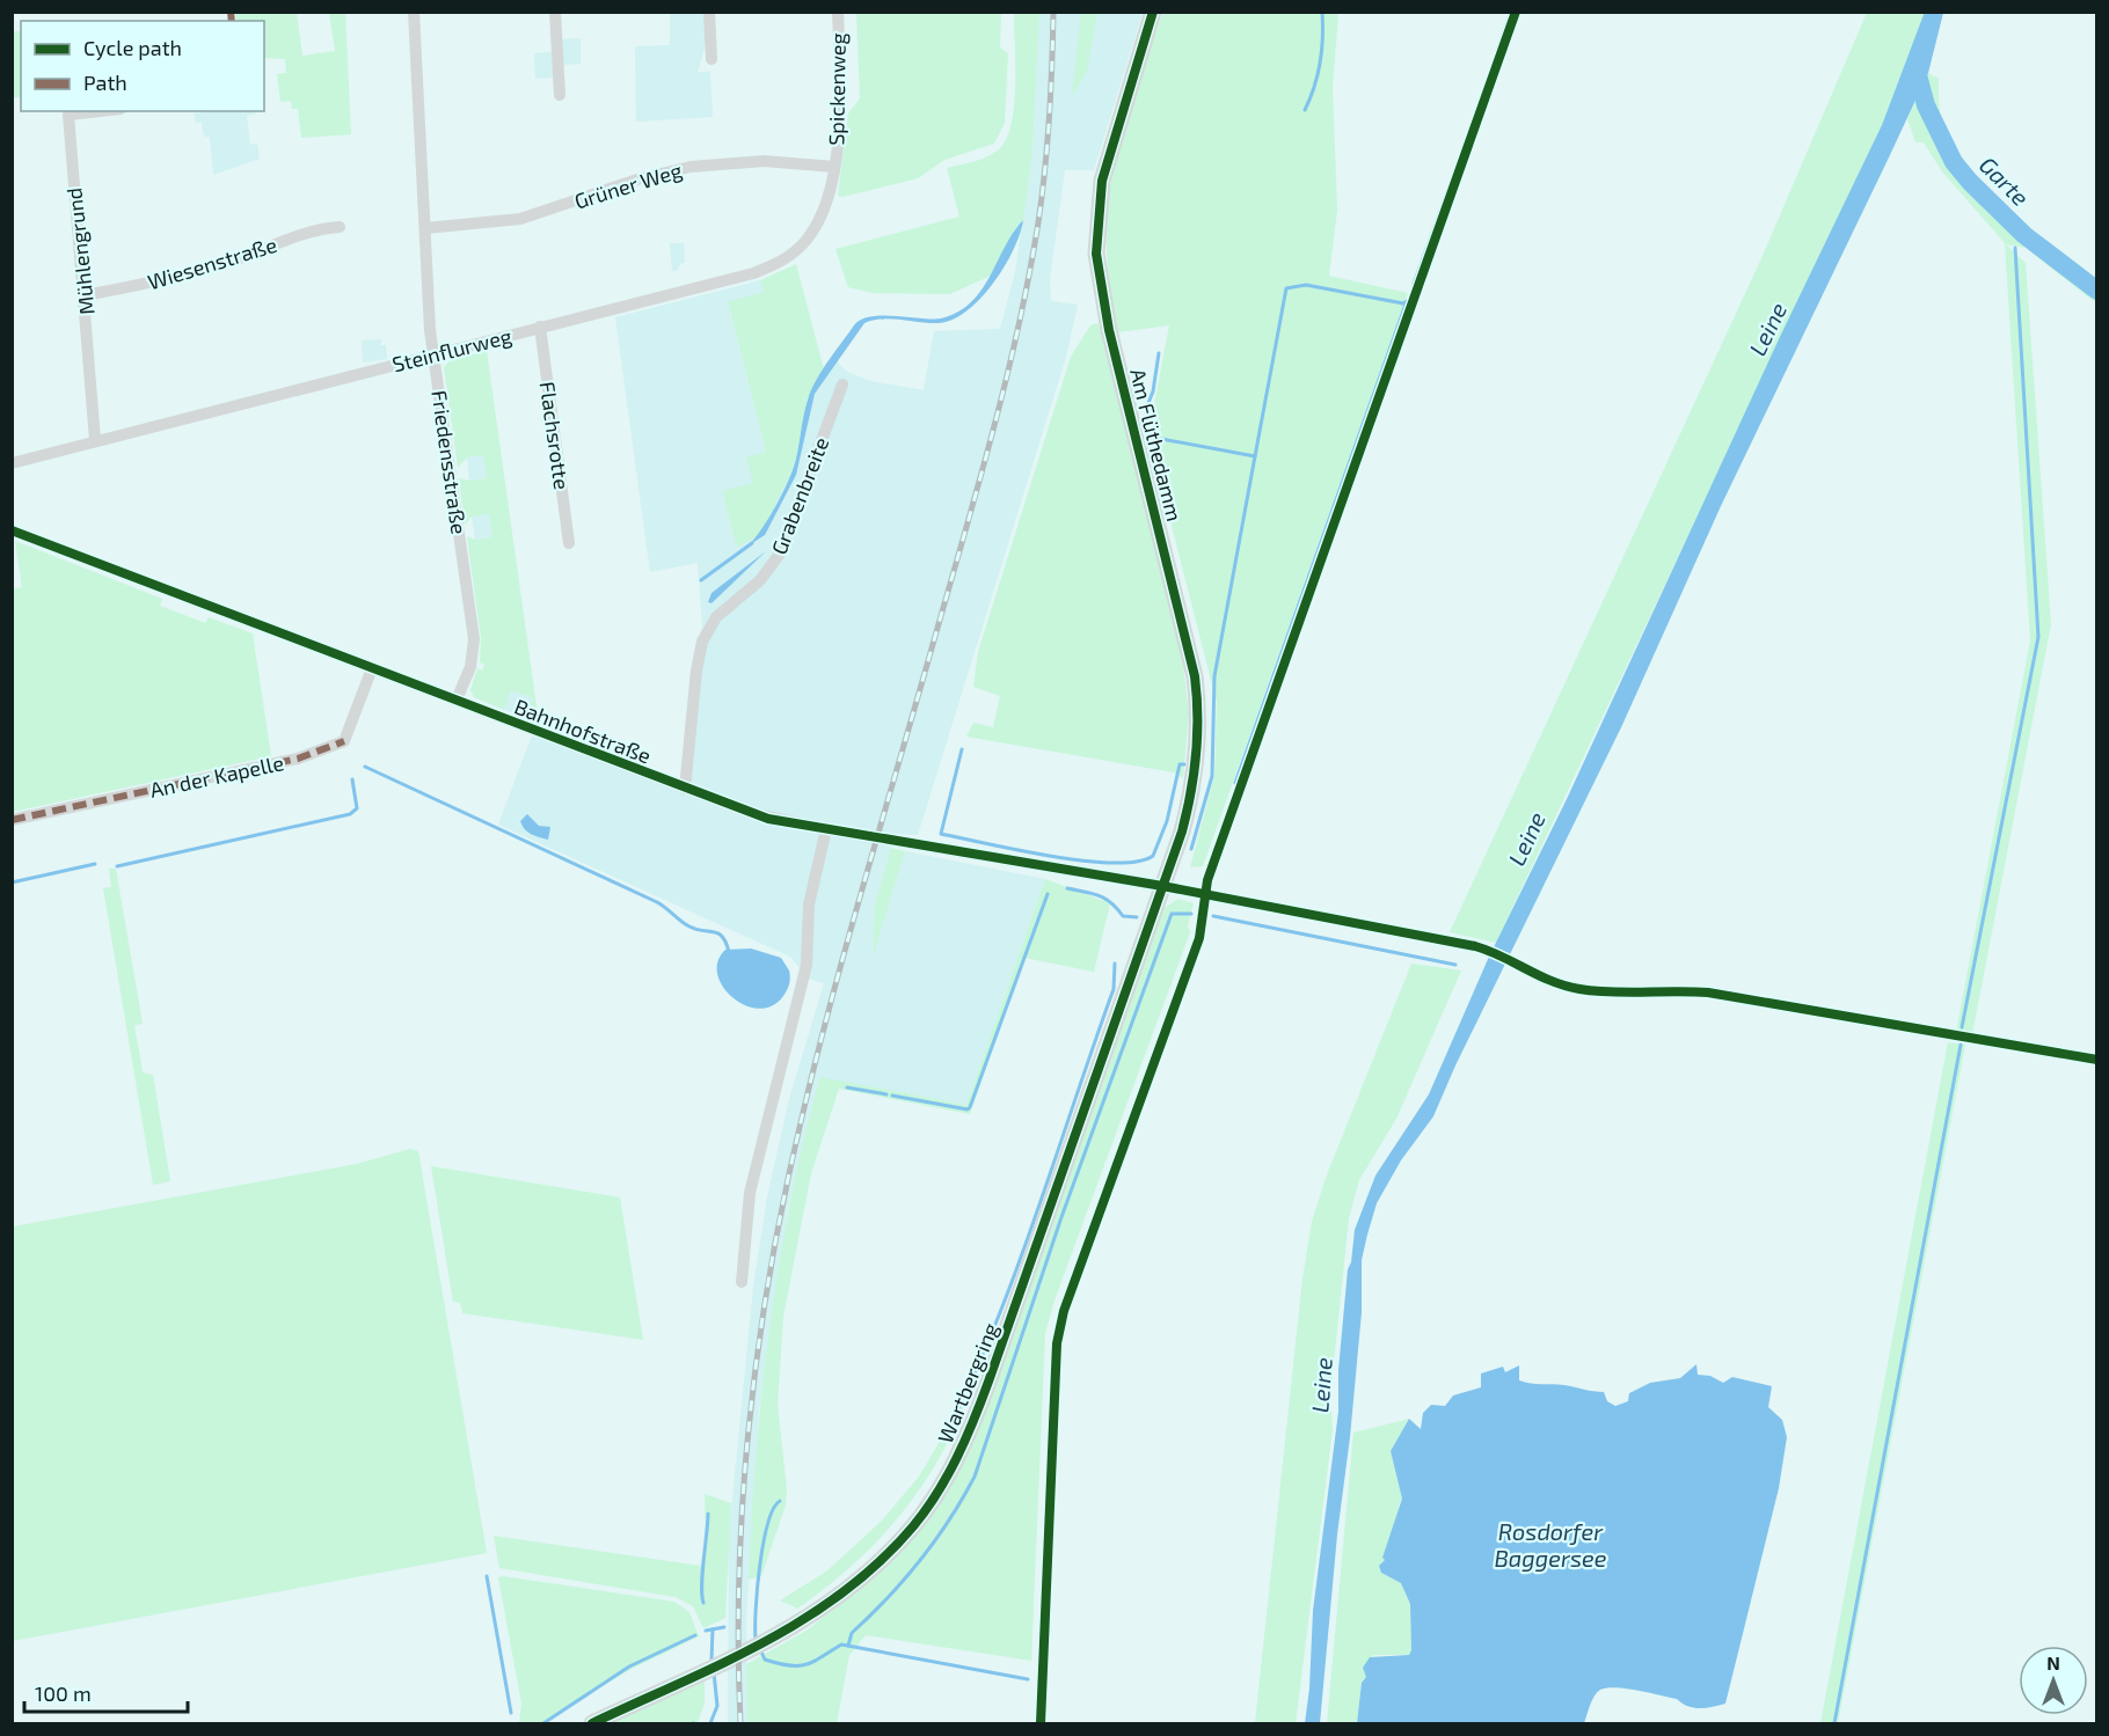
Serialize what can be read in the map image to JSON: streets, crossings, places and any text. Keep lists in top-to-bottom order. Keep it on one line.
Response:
{"streets":{"main road":["Am Flüthedamm","Wartbergring"],"street":["Spickenweg","Grüner Weg","Mühlengrund","Wiesenstraße","Steinflurweg","Flachsrotte","Friedensstraße","Grabenbreite","Bahnhofstraße","An der Kapelle"]},"crossings":[["Spickenweg","Grüner Weg"],["Spickenweg","Steinflurweg"],["Grüner Weg","Steinflurweg"],["Grüner Weg","Friedensstraße"],["Mühlengrund","Wiesenstraße"],["Mühlengrund","Steinflurweg"],["Steinflurweg","Flachsrotte"],["Steinflurweg","Friedensstraße"],["Am Flüthedamm","Bahnhofstraße"],["Am Flüthedamm","Wartbergring"],["Friedensstraße","Bahnhofstraße"],["Grabenbreite","Bahnhofstraße"],["Bahnhofstraße","An der Kapelle"],["Bahnhofstraße","Wartbergring"]],"water":["Garte","Leine","Rosdorfer Baggersee"],"legend":["Cycle path","Path"],"scale_bar":"100 m","north":"top"}
